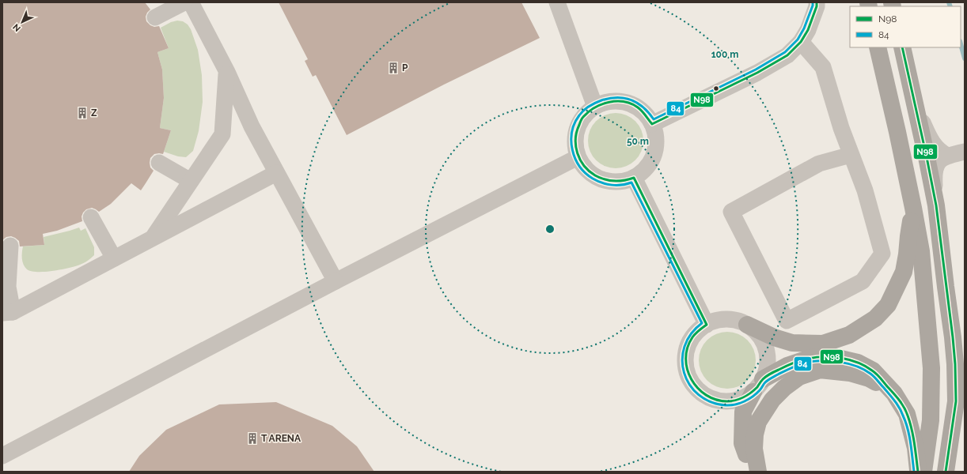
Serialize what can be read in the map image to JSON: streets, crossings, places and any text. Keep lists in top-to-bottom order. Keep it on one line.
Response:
{"places":{"building":["P","Z","T ARENA"]},"lines":["transit line N98","transit line 84"],"legend":["N98","84"],"north":"bottom left","rings":["100 m","50 m"]}
